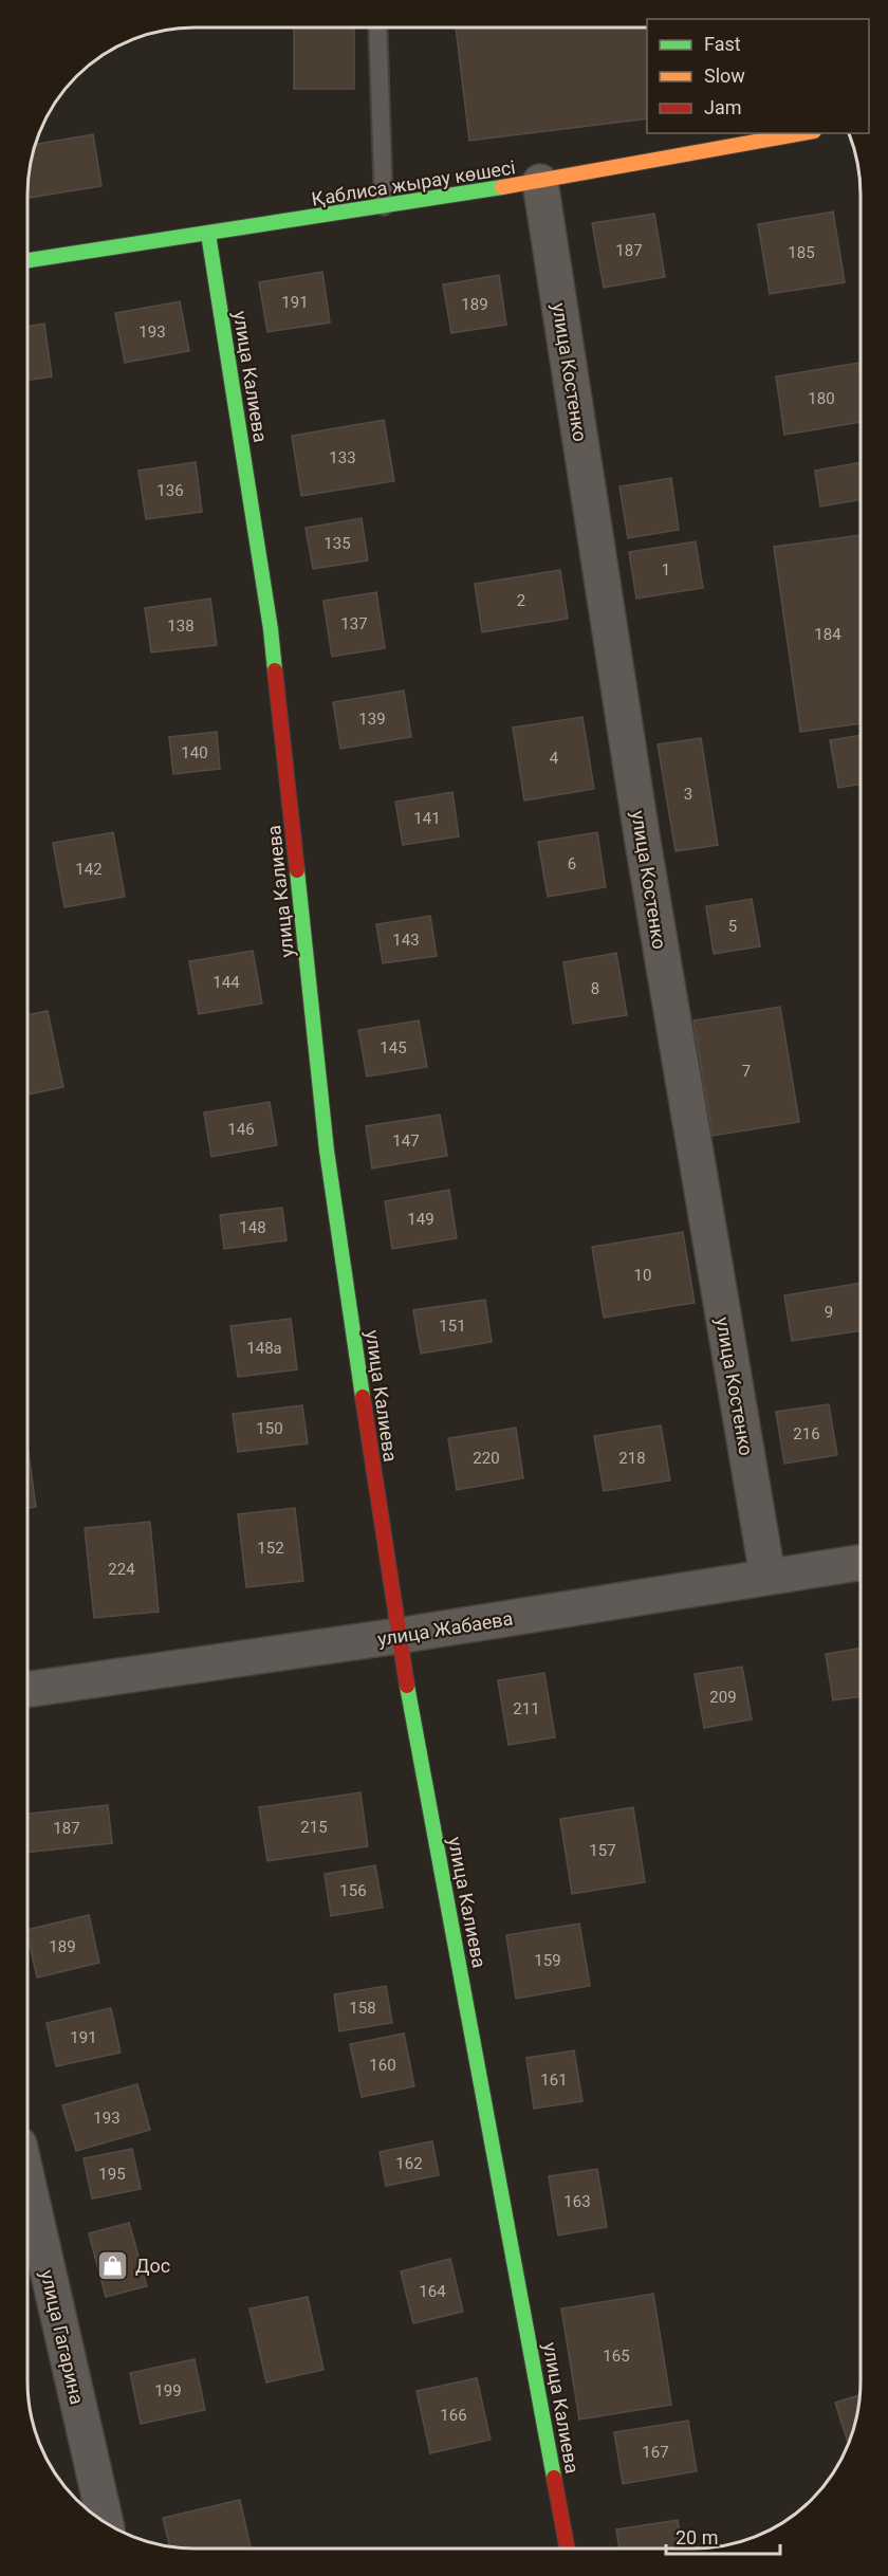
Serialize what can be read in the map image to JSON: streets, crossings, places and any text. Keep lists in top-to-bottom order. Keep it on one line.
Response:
{"streets":{"street":["Қаблиса жырау көшесі","улица Костенко","улица Калиева","улица Жабаева","улица Гагарина"]},"crossings":[["Қаблиса жырау көшесі","улица Костенко"],["Қаблиса жырау көшесі","улица Калиева"],["улица Костенко","улица Жабаева"],["улица Калиева","улица Жабаева"]],"places":{"shop":["Дос"]},"house_numbers":["187","185","191","189","193","180","133","136","135","1","2","137","138","184","139","140","4","3","141","6","142","5","143","144","8","145","7","146","147","149","148","10","9","151","148а","150","216","220","218","152","224","209","211","215","187","157","156","189","159","158","191","160","161","193","162","195","163","164","165","199","166","167"],"legend":["Fast","Slow","Jam"],"scale_bar":"20 m"}
